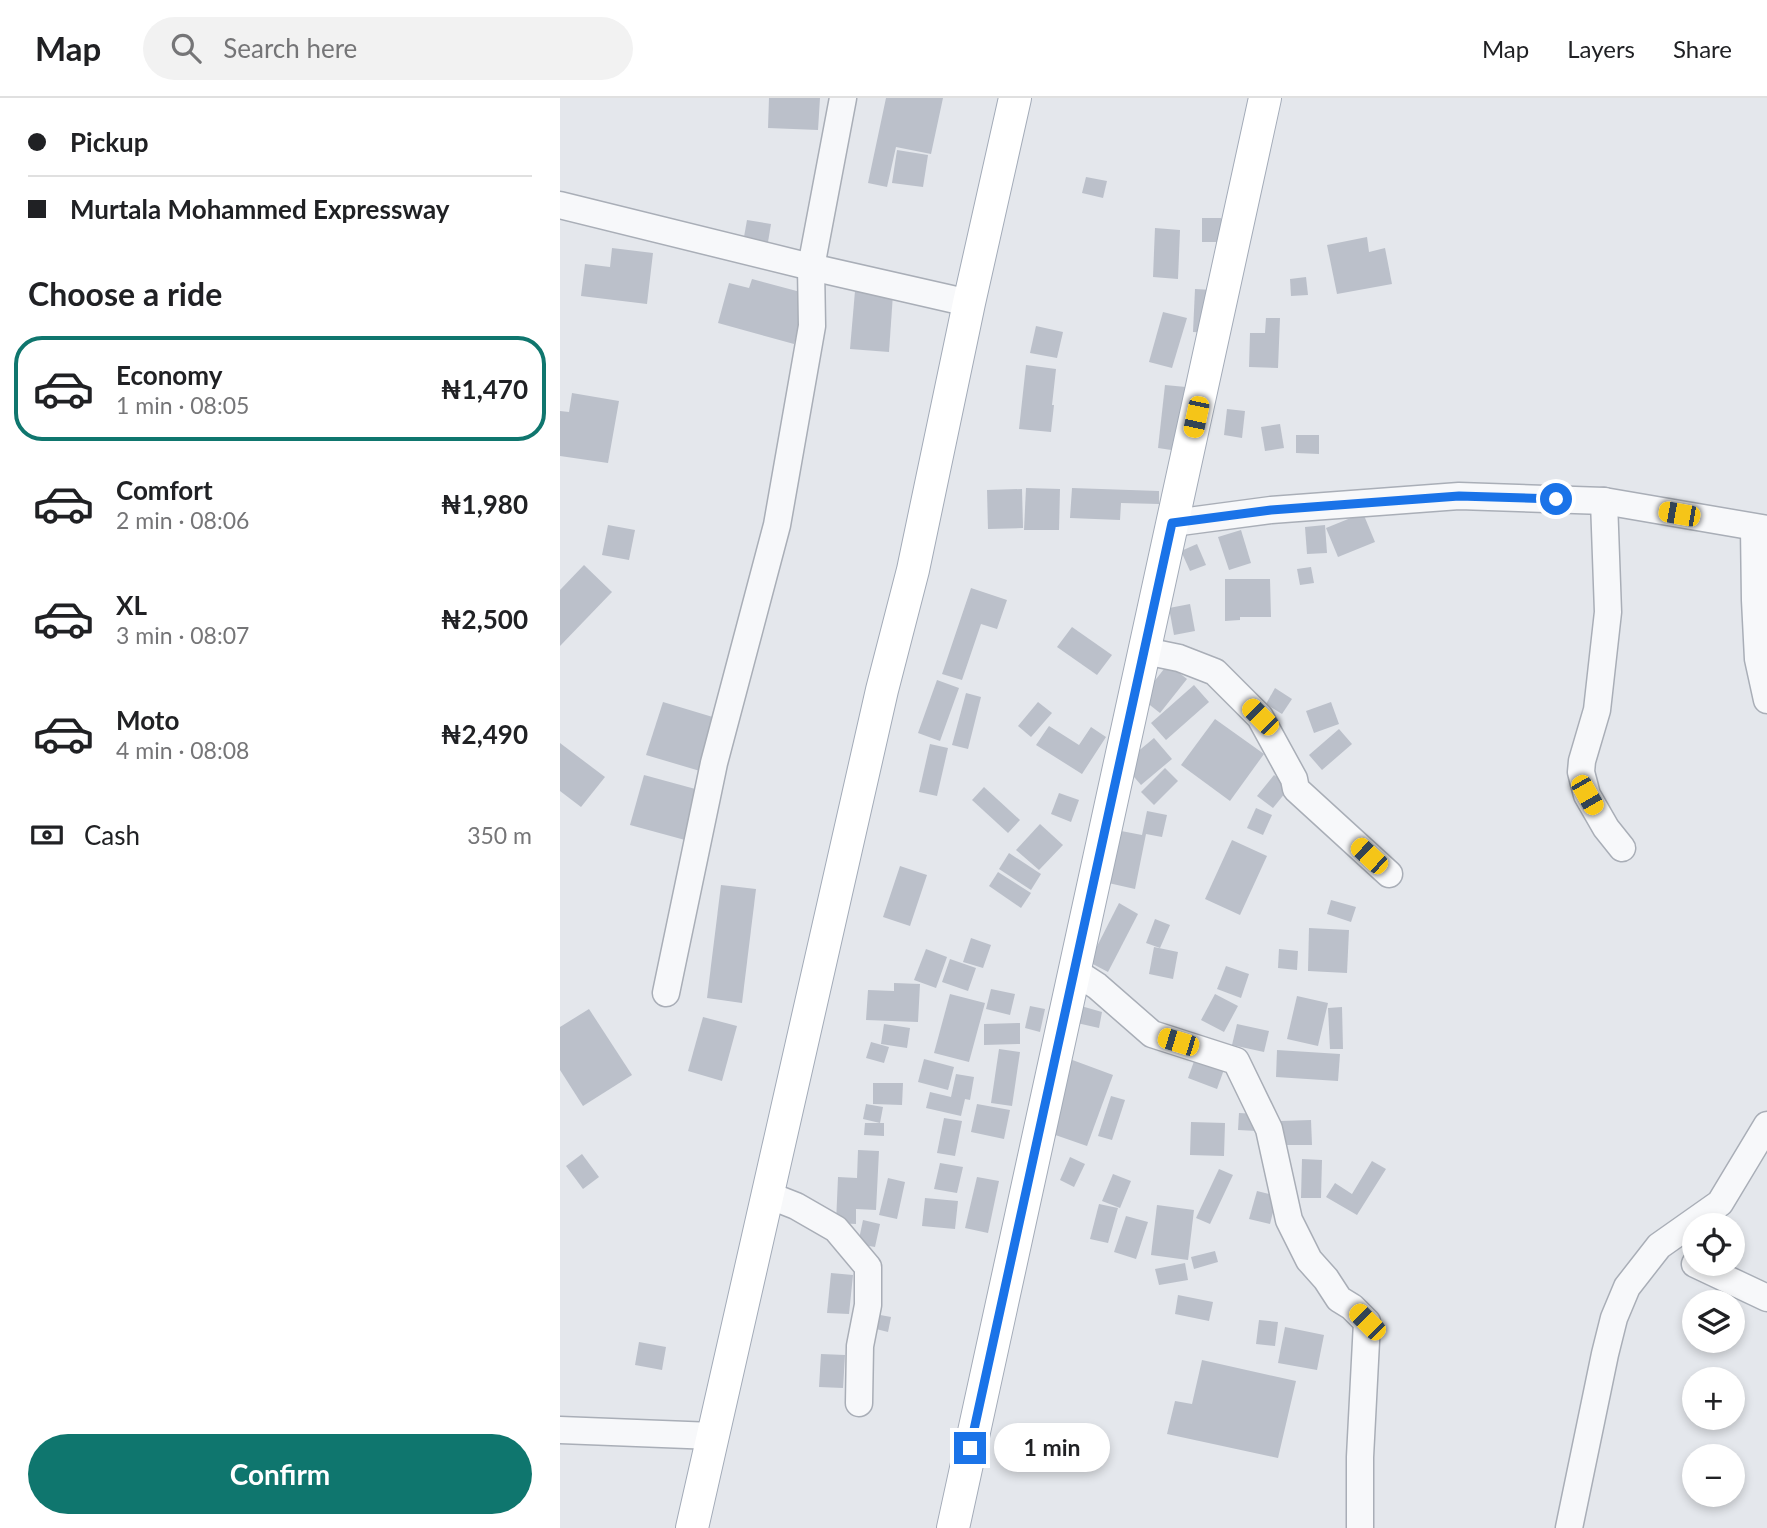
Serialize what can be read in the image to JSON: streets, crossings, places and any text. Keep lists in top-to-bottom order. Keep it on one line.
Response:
{"page":{"header":"Map","search":"Search here","nav":["Map","Layers","Share"],"banner":["Pickup","Murtala Mohammed Expressway"],"heading":"Choose a ride","list":[{"name":"Economy","note":"1 min · 08:05","value":"₦1,470"},{"name":"Comfort","note":"2 min · 08:06","value":"₦1,980"},{"name":"XL","note":"3 min · 08:07","value":"₦2,500"},{"name":"Moto","note":"4 min · 08:08","value":"₦2,490"}],"pay":["Cash","350 m"],"map_buttons":["+","−"],"buttons":"Confirm","bubble":"1 min"}}
